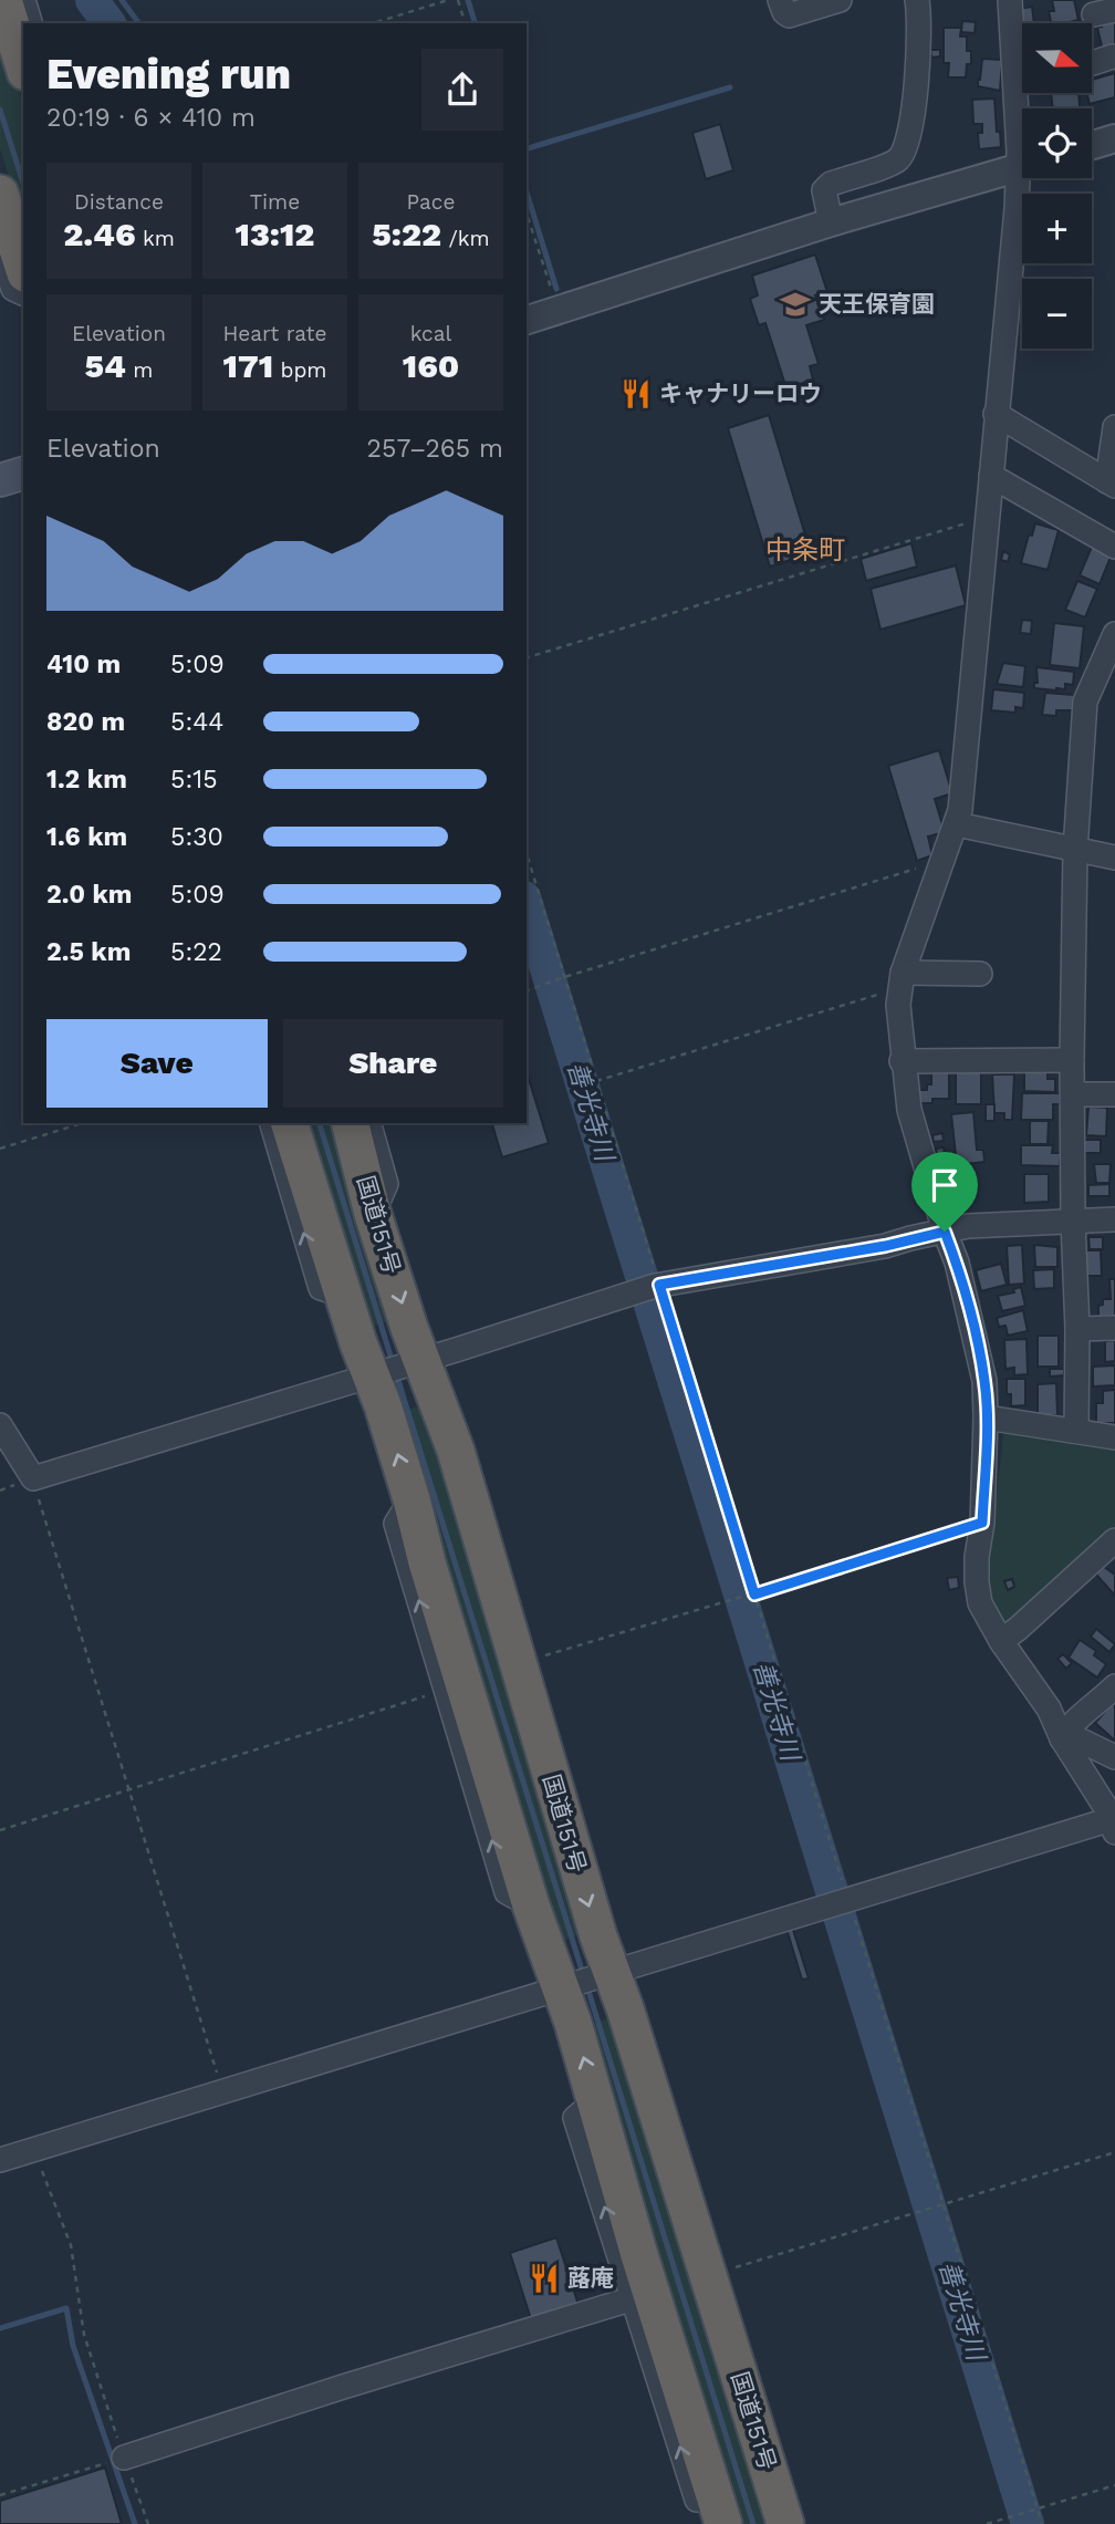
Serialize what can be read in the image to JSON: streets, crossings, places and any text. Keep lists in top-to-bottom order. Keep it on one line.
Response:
{"streets":{"highway":["国道151号"]},"districts":["中条町"],"water":["善光寺川"],"places":{"school or university":["天王保育園"],"restaurant":["キャナリーロウ","蕗庵"]},"north":"right","page":{"map_buttons":["+","−"],"heading":["Evening run","20:19 · 6 × 410 m"],"stats":[["Distance","2.46 km"],["Time","13:12"],["Pace","5:22 /km"],["Elevation","54 m"],["Heart rate","171 bpm"],["kcal","160"]],"chart":["Elevation","257–265 m"],"list":[{"name":"410 m","note":"5:09"},{"name":"820 m","note":"5:44"},{"name":"1.2 km","note":"5:15"},{"name":"1.6 km","note":"5:30"},{"name":"2.0 km","note":"5:09"},{"name":"2.5 km","note":"5:22"}],"buttons":["Save","Share"]}}
